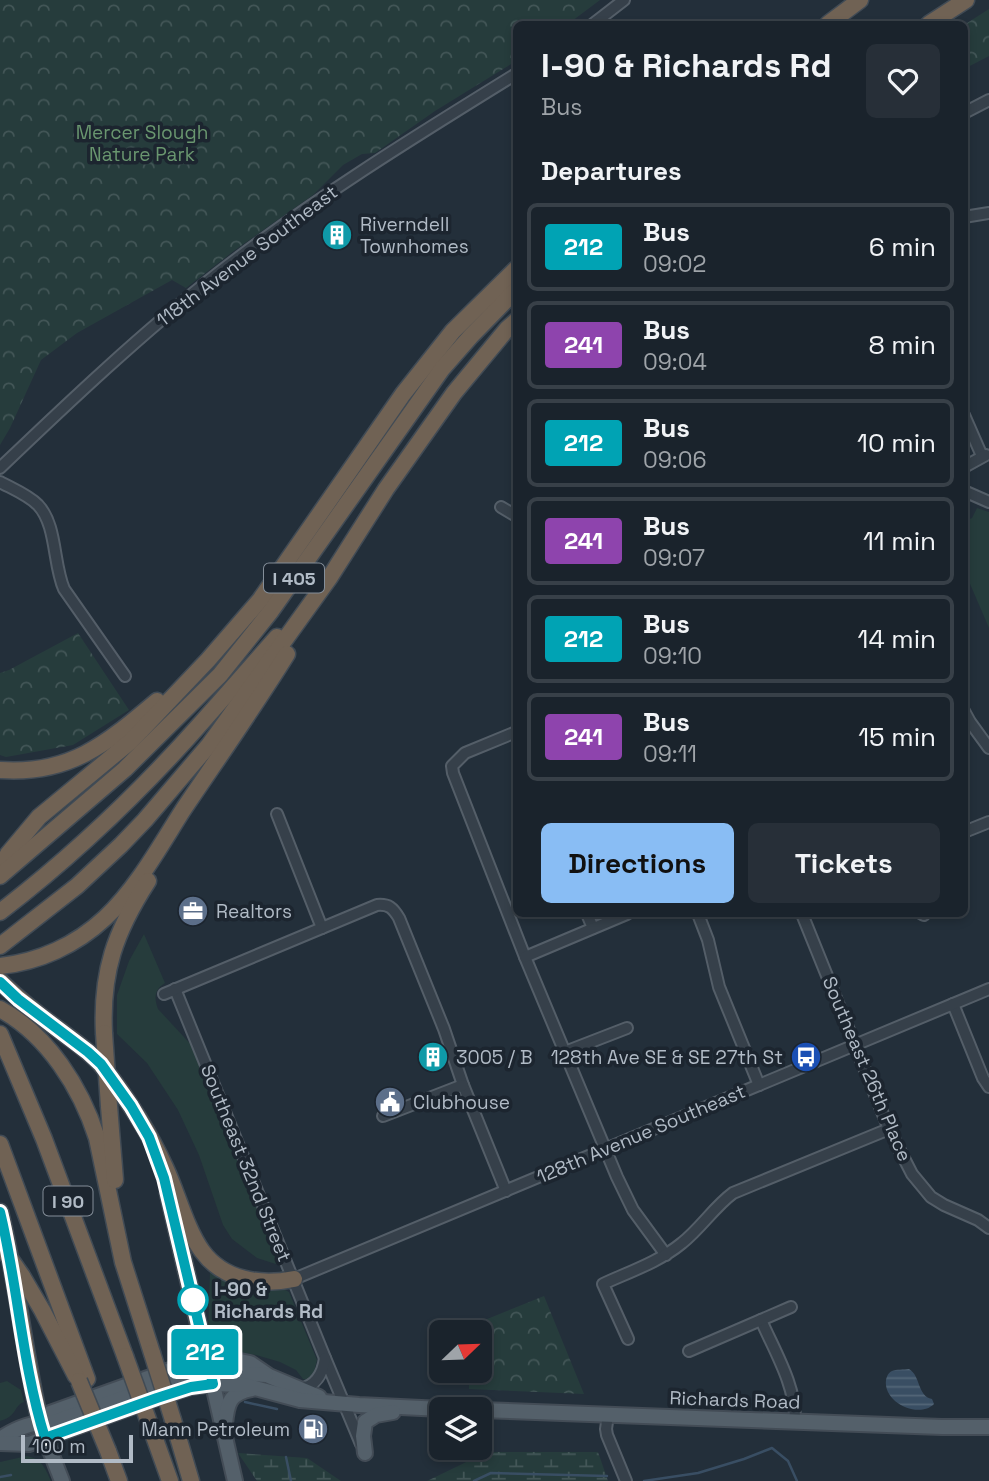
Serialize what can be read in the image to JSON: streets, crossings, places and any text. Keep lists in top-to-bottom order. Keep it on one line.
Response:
{"streets":{"highway":["I 405","I 90"],"main road":["Richards Road"],"street":["118th Avenue Southeast","Southeast 26th Place","128th Avenue Southeast","Southeast 32nd Street"]},"crossings":[["Southeast 26th Place","128th Avenue Southeast"],["128th Avenue Southeast","Southeast 32nd Street"]],"parks":["Mercer Slough Nature Park"],"places":{"building":["Riverndell Townhomes","3005 / B"],"office":["Realtors"],"bus stop":["128th Ave SE & SE 27th St"],"public building":["Clubhouse"],"other":["I-90 & Richards Rd"],"fuel station":["Mann Petroleum"]},"lines":["bus line 212"],"scale_bar":"100 m","north":"top right","page":{"on_map":"212","heading":[["I-90 & Richards Rd","Bus"],"Departures"],"list":[{"mark":"212","name":"Bus","note":"09:02","value":"6 min"},{"mark":"241","name":"Bus","note":"09:04","value":"8 min"},{"mark":"212","name":"Bus","note":"09:06","value":"10 min"},{"mark":"241","name":"Bus","note":"09:07","value":"11 min"},{"mark":"212","name":"Bus","note":"09:10","value":"14 min"},{"mark":"241","name":"Bus","note":"09:11","value":"15 min"}],"buttons":["Directions","Tickets"],"scale":"100 m"}}
